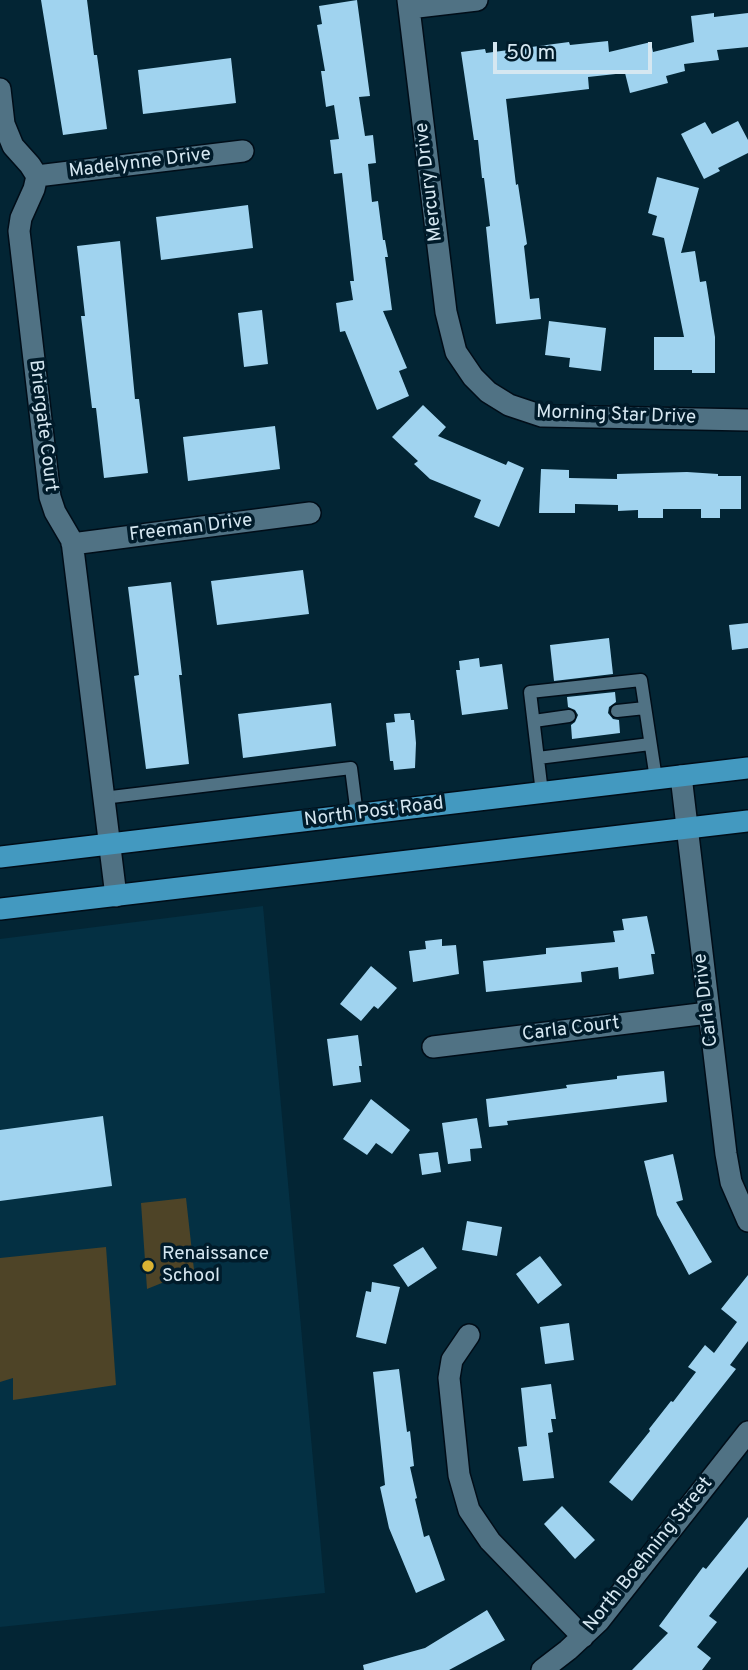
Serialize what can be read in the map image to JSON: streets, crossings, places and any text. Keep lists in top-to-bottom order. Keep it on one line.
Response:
{"streets":{"main road":["North Post Road"],"street":["Madelynne Drive","Mercury Drive","Morning Star Drive","Briergate Court","Freeman Drive","Carla Drive","Carla Court","North Boehning Street"]},"crossings":[["Madelynne Drive","Briergate Court"],["Mercury Drive","Morning Star Drive"],["Briergate Court","Freeman Drive"],["Briergate Court","North Post Road"],["North Post Road","Carla Drive"],["Carla Drive","Carla Court"]],"places":["Renaissance School"],"scale_bar":"50 m"}
